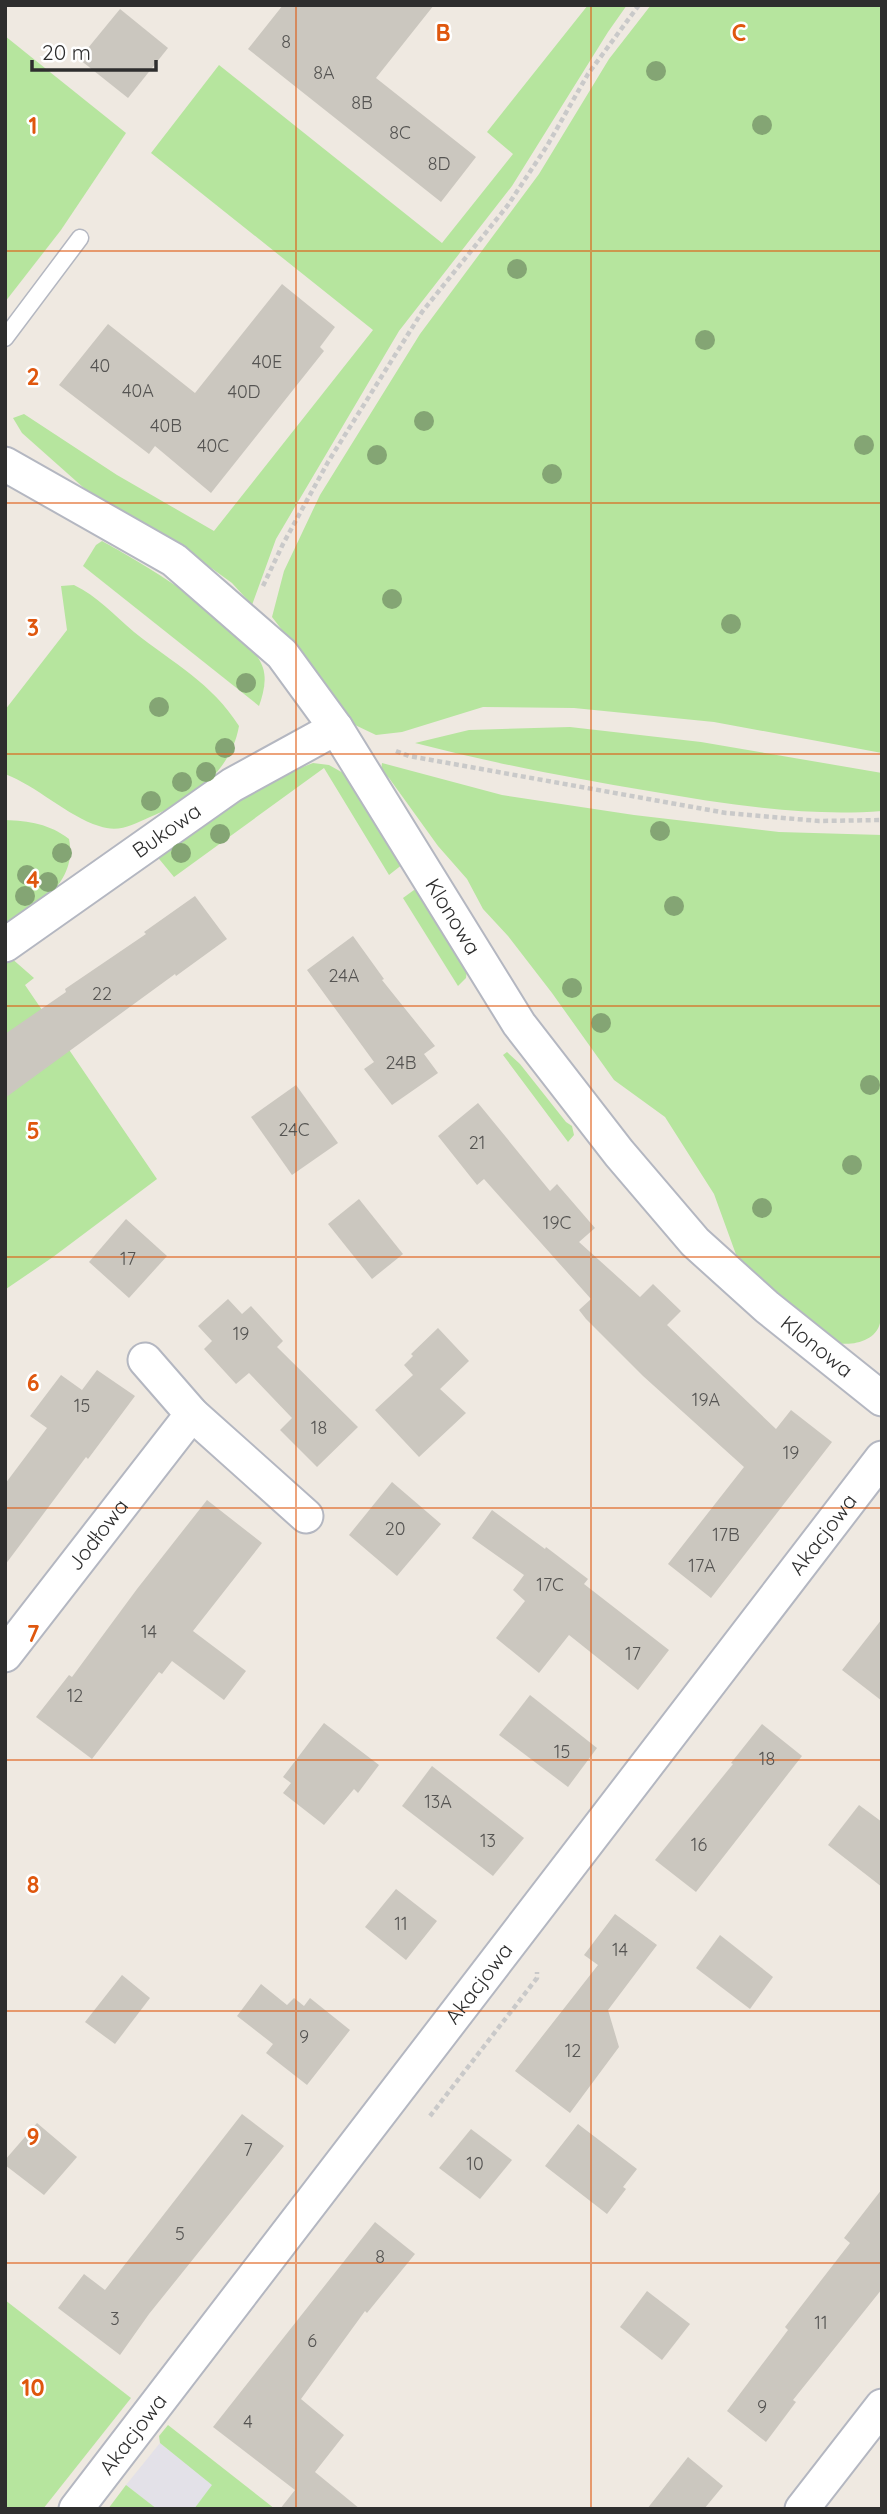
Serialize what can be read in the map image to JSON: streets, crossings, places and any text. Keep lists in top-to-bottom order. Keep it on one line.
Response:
{"streets":{"street":["Bukowa","Klonowa","Akacjowa","Jodłowa"]},"crossings":[["Bukowa","Klonowa"]],"house_numbers":["8","8A","8B","8C","8D","40E","40","40A","40D","40B","40C","24A","22","24B","24C","21","19C","17","19","19A","15","18","19","20","17B","17A","17C","14","17","12","15","18","13A","13","16","11","14","9","12","7","10","5","8","3","11","6","9","4"],"scale_bar":"20 m","grid":{"columns":["B","C"],"rows":["1","2","3","4","5","6","7","8","9","10"]}}
